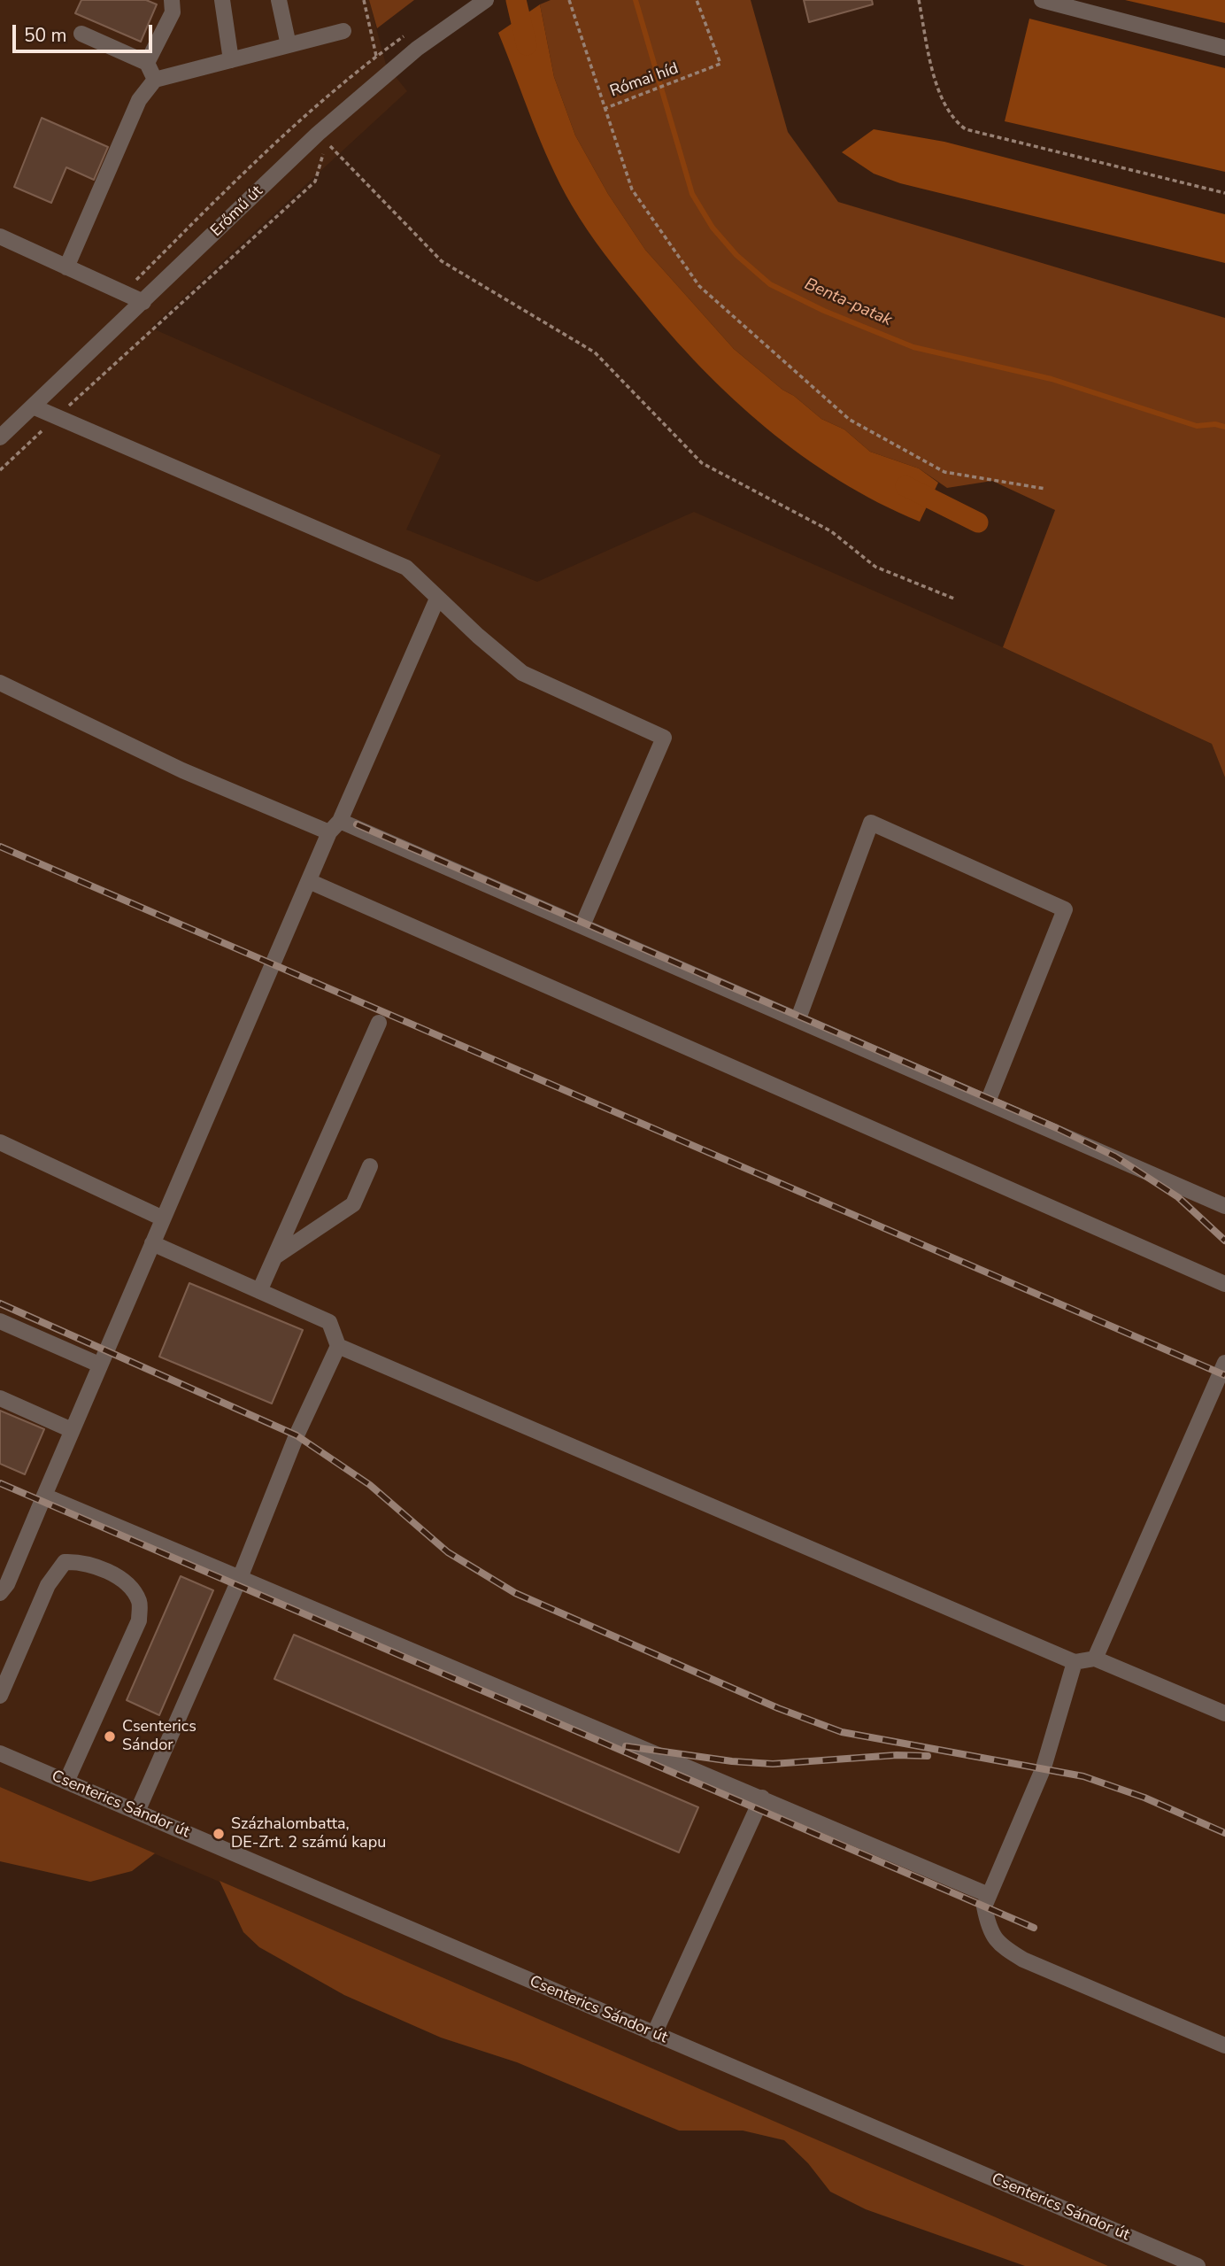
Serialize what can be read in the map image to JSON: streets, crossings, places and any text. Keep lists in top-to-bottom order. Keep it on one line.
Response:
{"streets":{"street":["Erőmű út","Csenterics Sándor út"],"path":["Római híd"]},"water":["Benta-patak"],"places":["Csenterics Sándor","Százhalombatta, DE-Zrt. 2 számú kapu"],"scale_bar":"50 m"}
